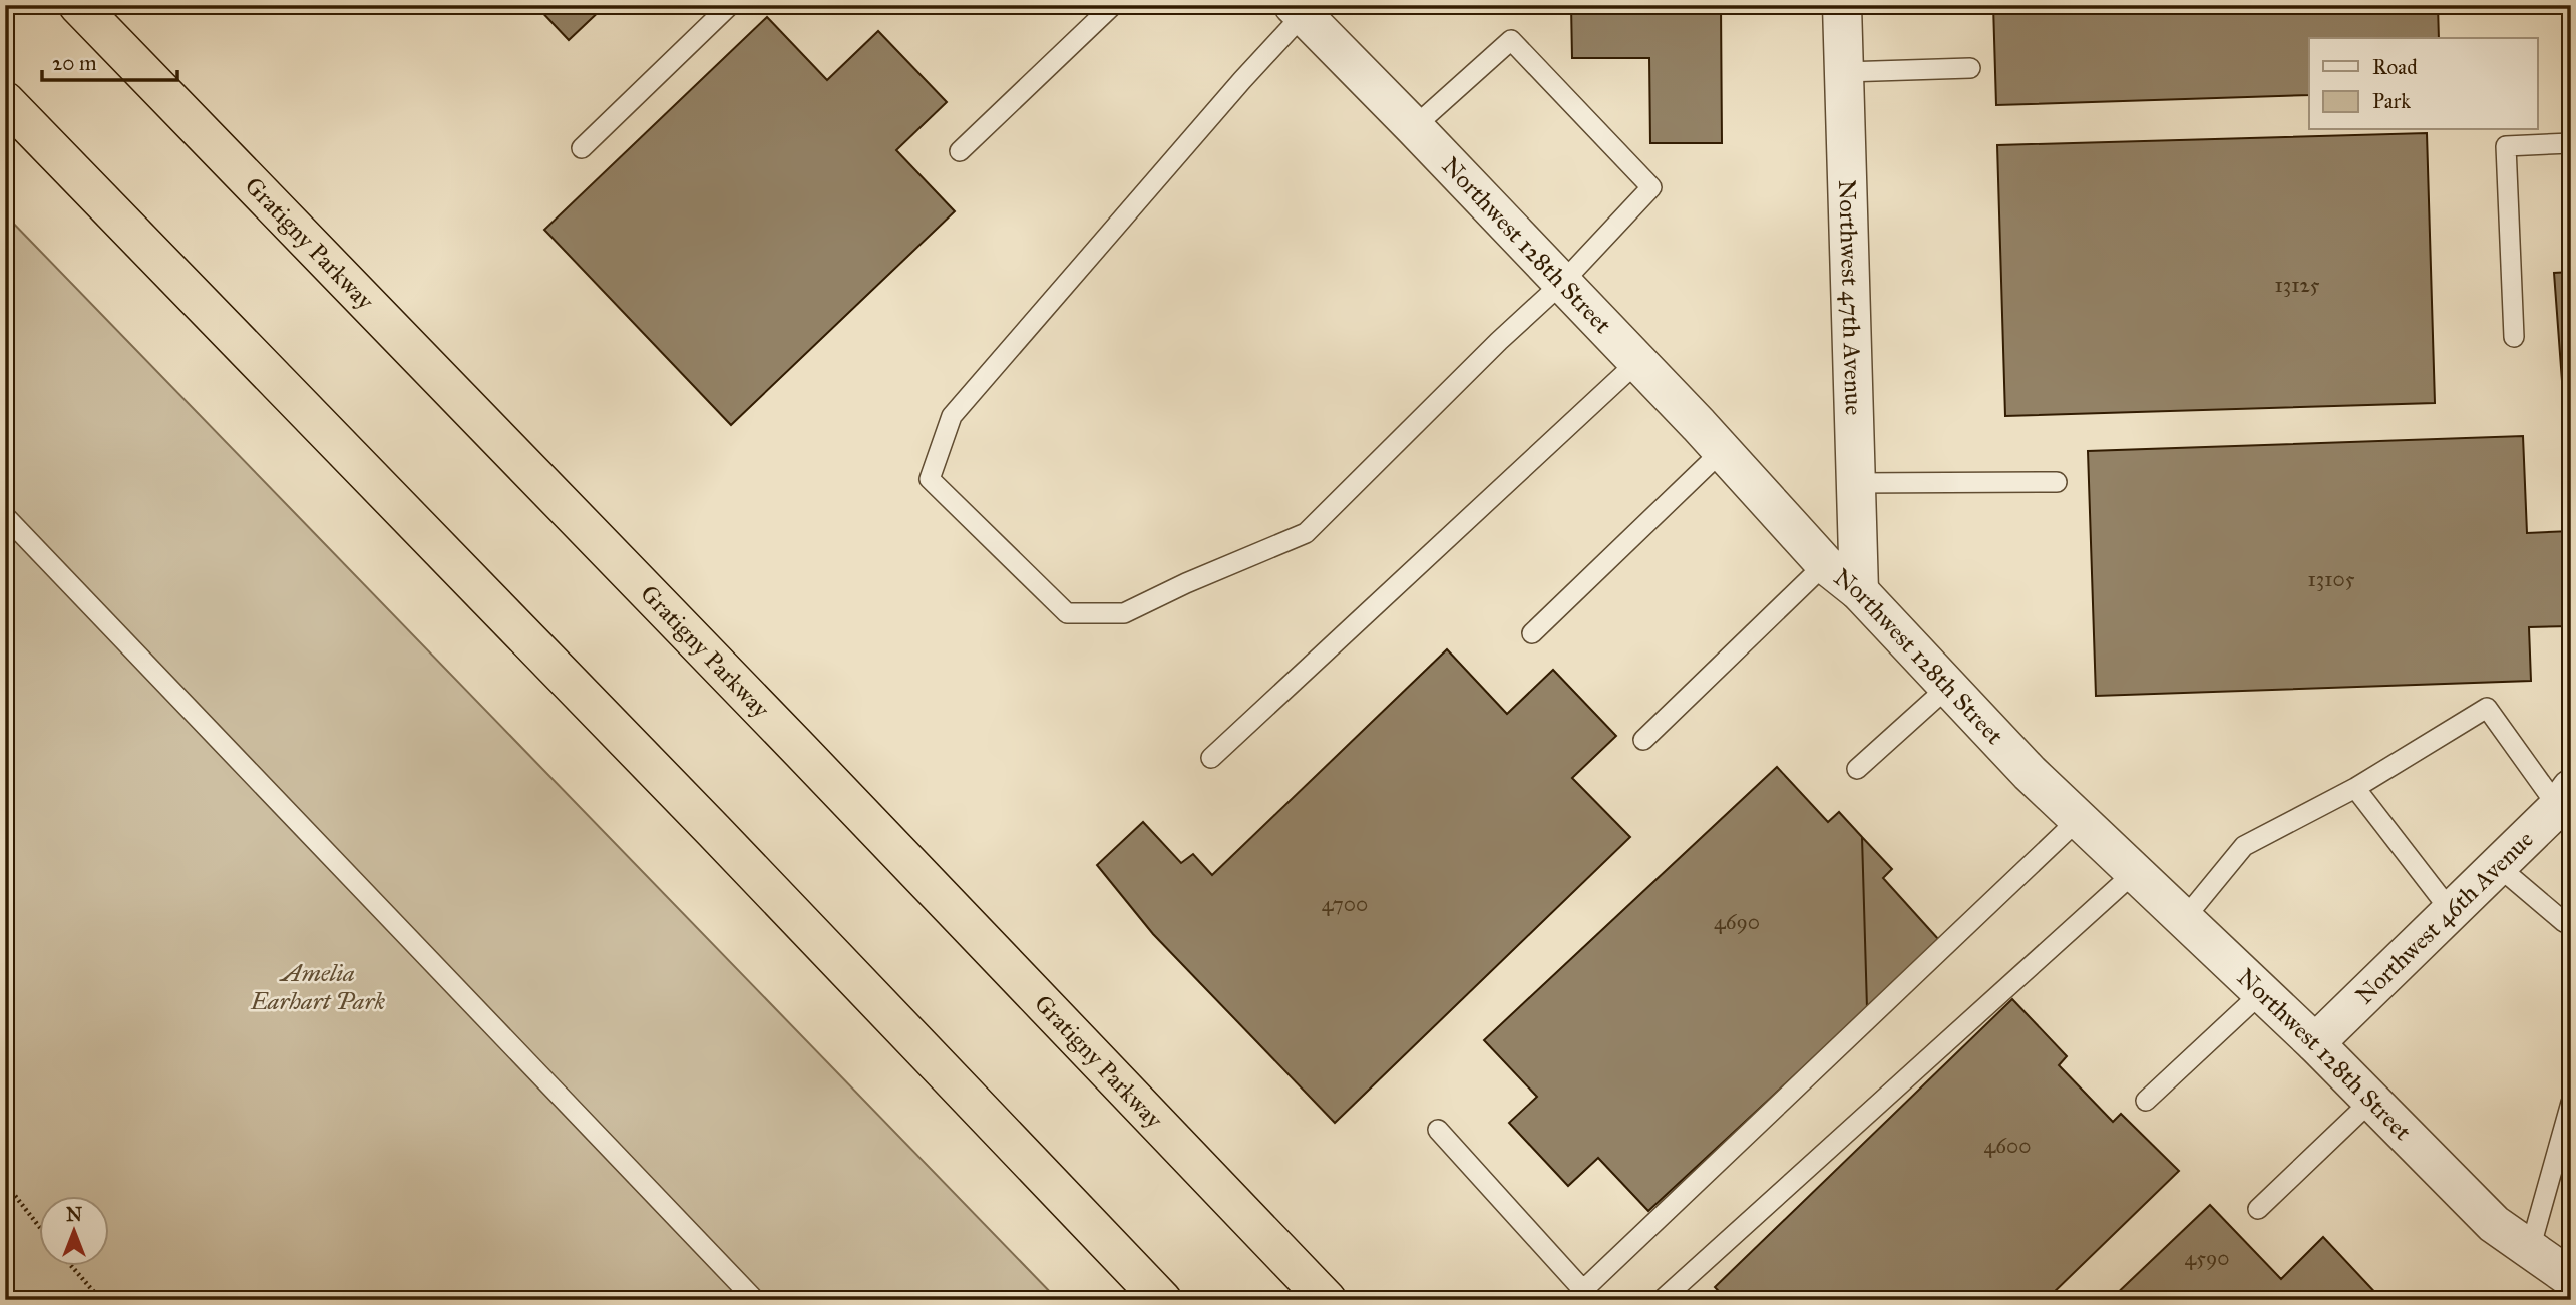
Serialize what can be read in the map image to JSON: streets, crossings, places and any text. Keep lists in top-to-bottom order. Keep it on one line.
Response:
{"streets":{"highway":["Gratigny Parkway"],"street":["Northwest 128th Street","Northwest 47th Avenue","Northwest 46th Avenue"]},"crossings":[["Northwest 128th Street","Northwest 47th Avenue"],["Northwest 128th Street","Northwest 46th Avenue"]],"parks":["Amelia Earhart Park"],"house_numbers":["13125","13105","4700","4690","4600","4590"],"legend":["Road","Park"],"scale_bar":"20 m","north":"top"}
